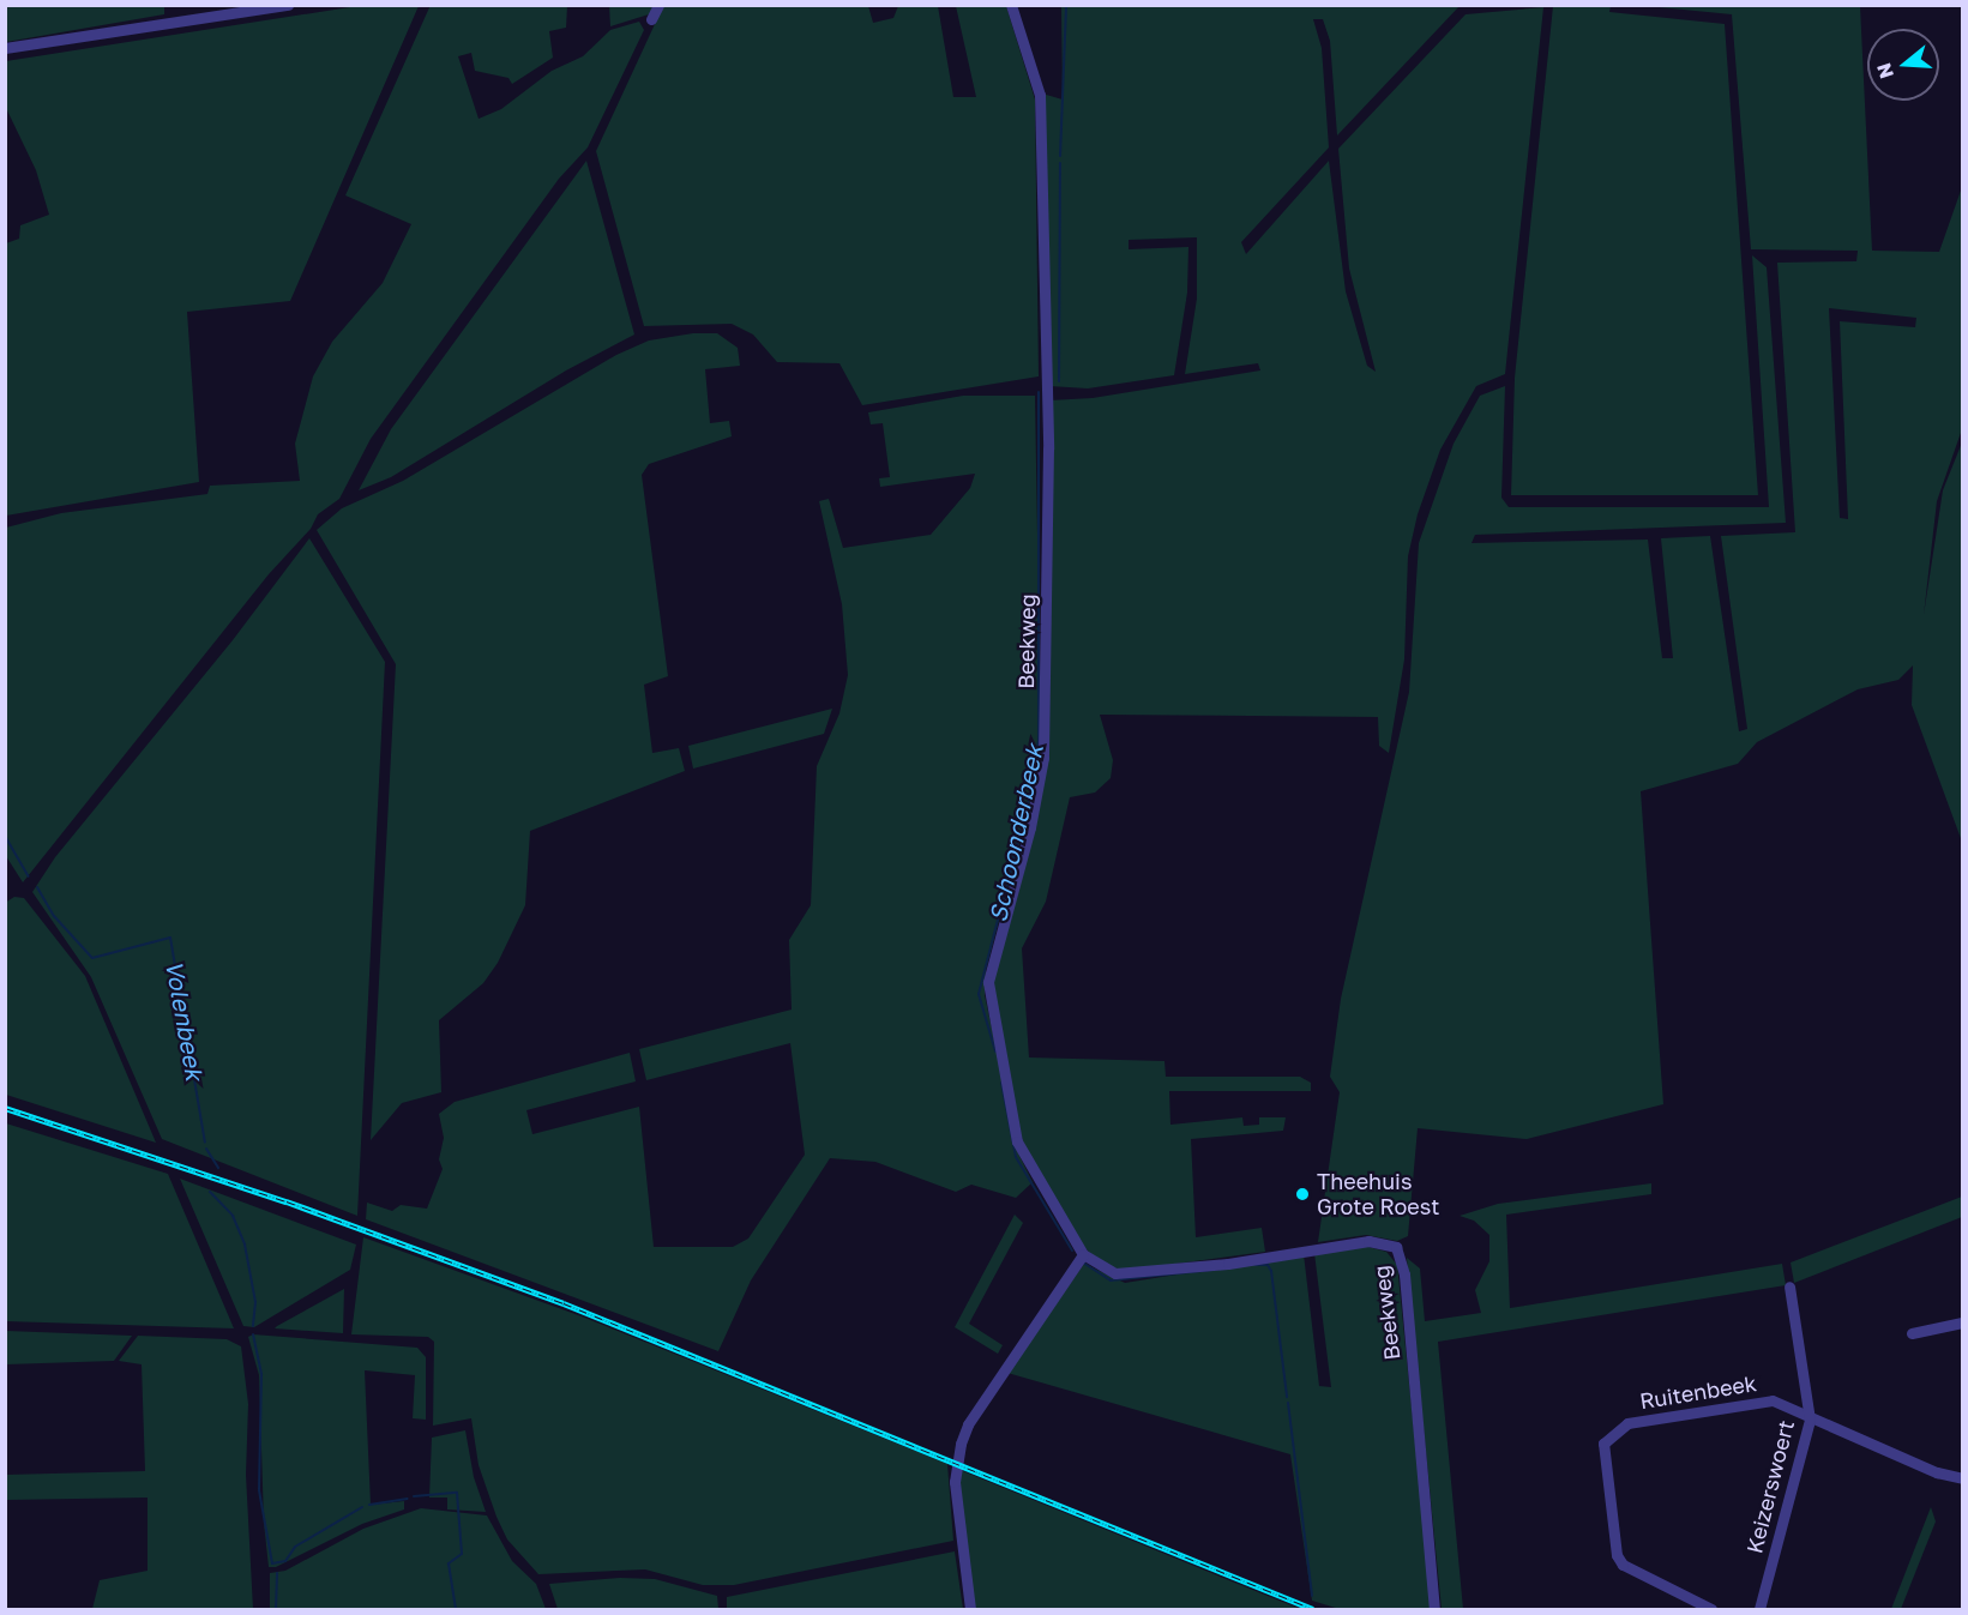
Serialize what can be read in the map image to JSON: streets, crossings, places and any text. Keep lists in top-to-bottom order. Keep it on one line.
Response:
{"streets":{"street":["Beekweg","Ruitenbeek","Keizerswoert"]},"crossings":[["Ruitenbeek","Keizerswoert"]],"water":["Schoonderbeek","Volenbeek"],"places":["Theehuis Grote Roest"],"north":"left"}
